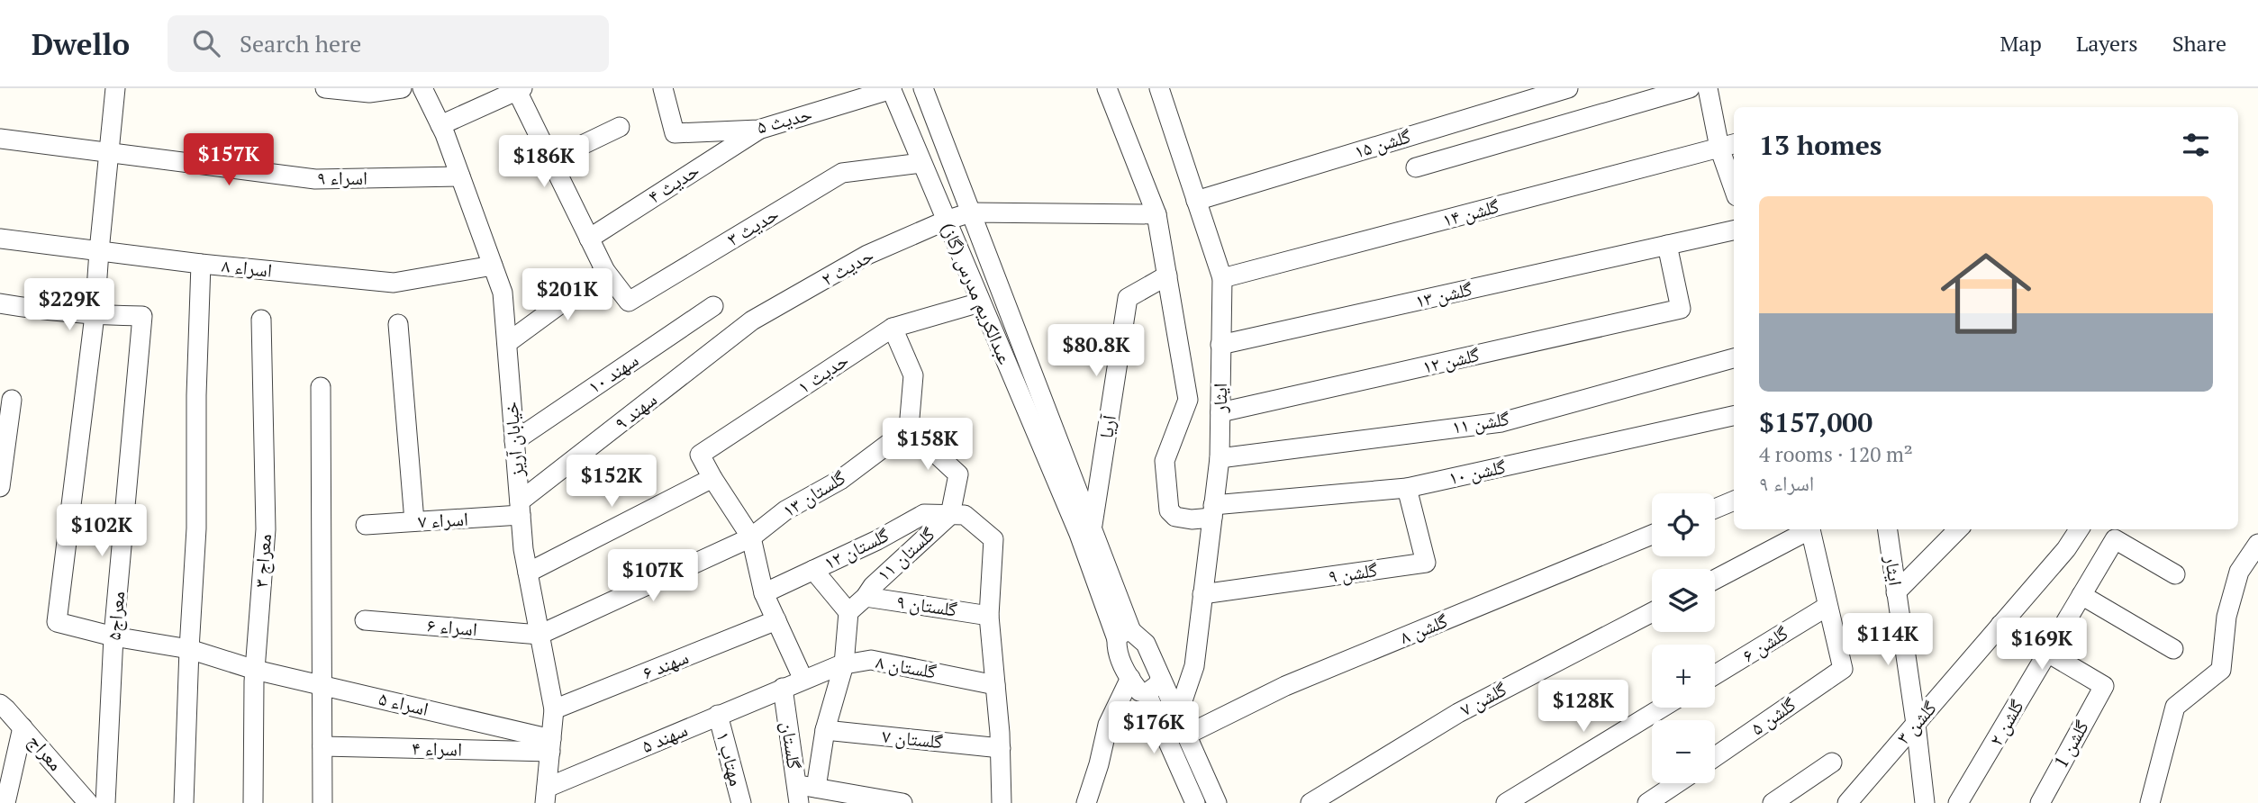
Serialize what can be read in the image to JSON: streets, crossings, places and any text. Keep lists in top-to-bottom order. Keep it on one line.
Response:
{"streets":{"street":["حدیث ۵","گلشن ۱۵","اسراء ۹","حدیث ۴","گلشن ۱۴","حدیث ۳","حدیث ۲","اسراء ۸","عبدالکریم مدرس (گاز)","گلشن ۱۳","گلشن ۱۲","سهند ۱۰","حدیث ۱","ایثار","سهند ۹","گلشن ۱۱","آریا","خیابان آریز","گلشن ۱۰","گلستان ۱۳","اسراء ۷","گلستان ۱۲","گلستان ۱۱","معراج ۳","گلشن ۹","گلستان ۹","معراج۵","اسراء ۶","گلشن ۸","گلشن ۶","سهند ۶","گلستان ۸","گلشن ۷","اسراء ۵","گلشن ۵","گلشن ۳","گلشن ۲","سهند ۵","گلستان ۷","گلشن 1","گلستان","اسراء ۴","معراج","مهتاب ۱"]},"crossings":[["حدیث ۵","حدیث ۴"],["حدیث ۵","عبدالکریم مدرس (گاز)"],["گلشن ۱۵","ایثار"],["اسراء ۹","خیابان آریز"],["گلشن ۱۴","ایثار"],["حدیث ۳","عبدالکریم مدرس (گاز)"],["حدیث ۲","عبدالکریم مدرس (گاز)"],["حدیث ۲","سهند ۹"],["اسراء ۸","خیابان آریز"],["عبدالکریم مدرس (گاز)","حدیث ۱"],["عبدالکریم مدرس (گاز)","آریا"],["گلشن ۱۳","گلشن ۱۲"],["گلشن ۱۳","ایثار"],["گلشن ۱۲","ایثار"],["سهند ۱۰","خیابان آریز"],["ایثار","گلشن ۱۱"],["ایثار","گلشن ۱۰"],["ایثار","گلشن ۹"],["ایثار","گلشن ۳"],["سهند ۹","خیابان آریز"],["سهند ۹","اسراء ۷"],["آریا","گلشن ۱۰"],["خیابان آریز","گلستان ۱۳"],["خیابان آریز","اسراء ۷"],["خیابان آریز","اسراء ۶"],["خیابان آریز","سهند ۶"],["خیابان آریز","اسراء ۵"],["خیابان آریز","سهند ۵"],["خیابان آریز","اسراء ۴"],["گلشن ۱۰","گلشن ۹"],["گلستان ۱۳","اسراء ۶"],["گلستان ۱۲","گلستان ۱۱"],["گلستان ۱۱","گلستان ۹"],["معراج ۳","اسراء ۵"],["معراج۵","اسراء ۵"],["گلشن ۶","گلشن ۵"],["گلستان ۸","سهند ۵"],["گلستان ۸","گلستان"],["اسراء ۵","اسراء ۴"],["گلشن ۲","گلشن 1"],["سهند ۵","گلستان"],["سهند ۵","مهتاب ۱"]],"page":{"header":"Dwello","search":"Search here","nav":["Map","Layers","Share"],"heading":"13 homes","price":["$157K","$186K","$201K","$229K","$80.8K","$158K","$152K","$102K","$107K","$114K","$169K","$128K","$176K"],"list":[{"name":"$157,000","note":"4 rooms · 120 m² · اسراء ۹"}],"map_buttons":["+","−"]}}
